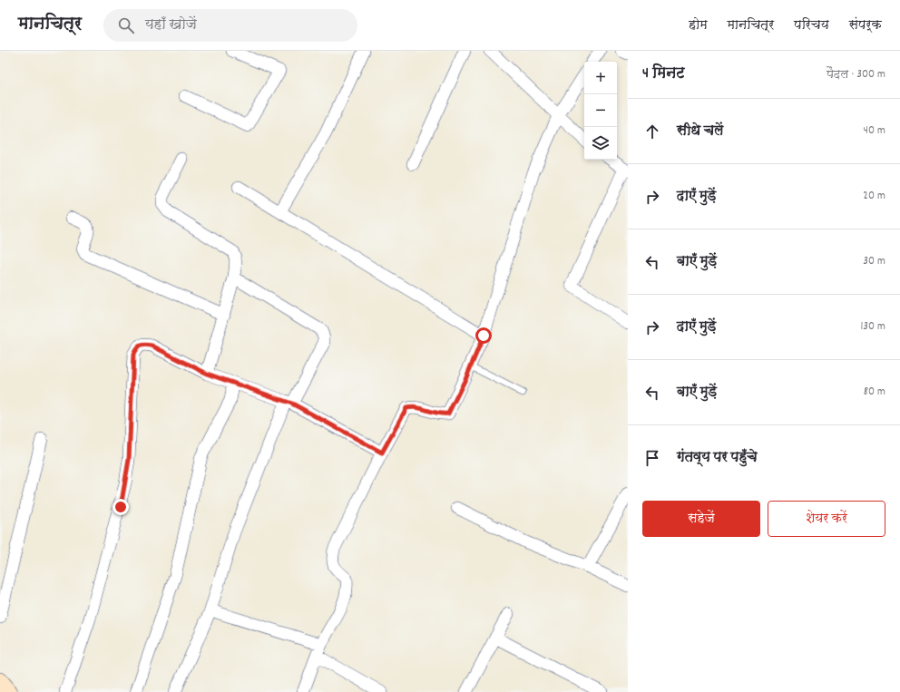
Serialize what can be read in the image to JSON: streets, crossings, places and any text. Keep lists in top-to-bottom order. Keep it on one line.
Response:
{"page":{"header":"मानचित्र","search":"यहाँ खोजें","nav":["होम","मानचित्र","परिचय","संपर्क"],"heading":["4 मिनट","पैदल · 300 m"],"map_buttons":["+","−"],"list":[["सीधे चलें","40 m"],["दाएँ मुड़ें","20 m"],["बाएँ मुड़ें","30 m"],["दाएँ मुड़ें","130 m"],["बाएँ मुड़ें","80 m"],"गंतव्य पर पहुँचे"],"buttons":["सहेजें","शेयर करें"]}}
